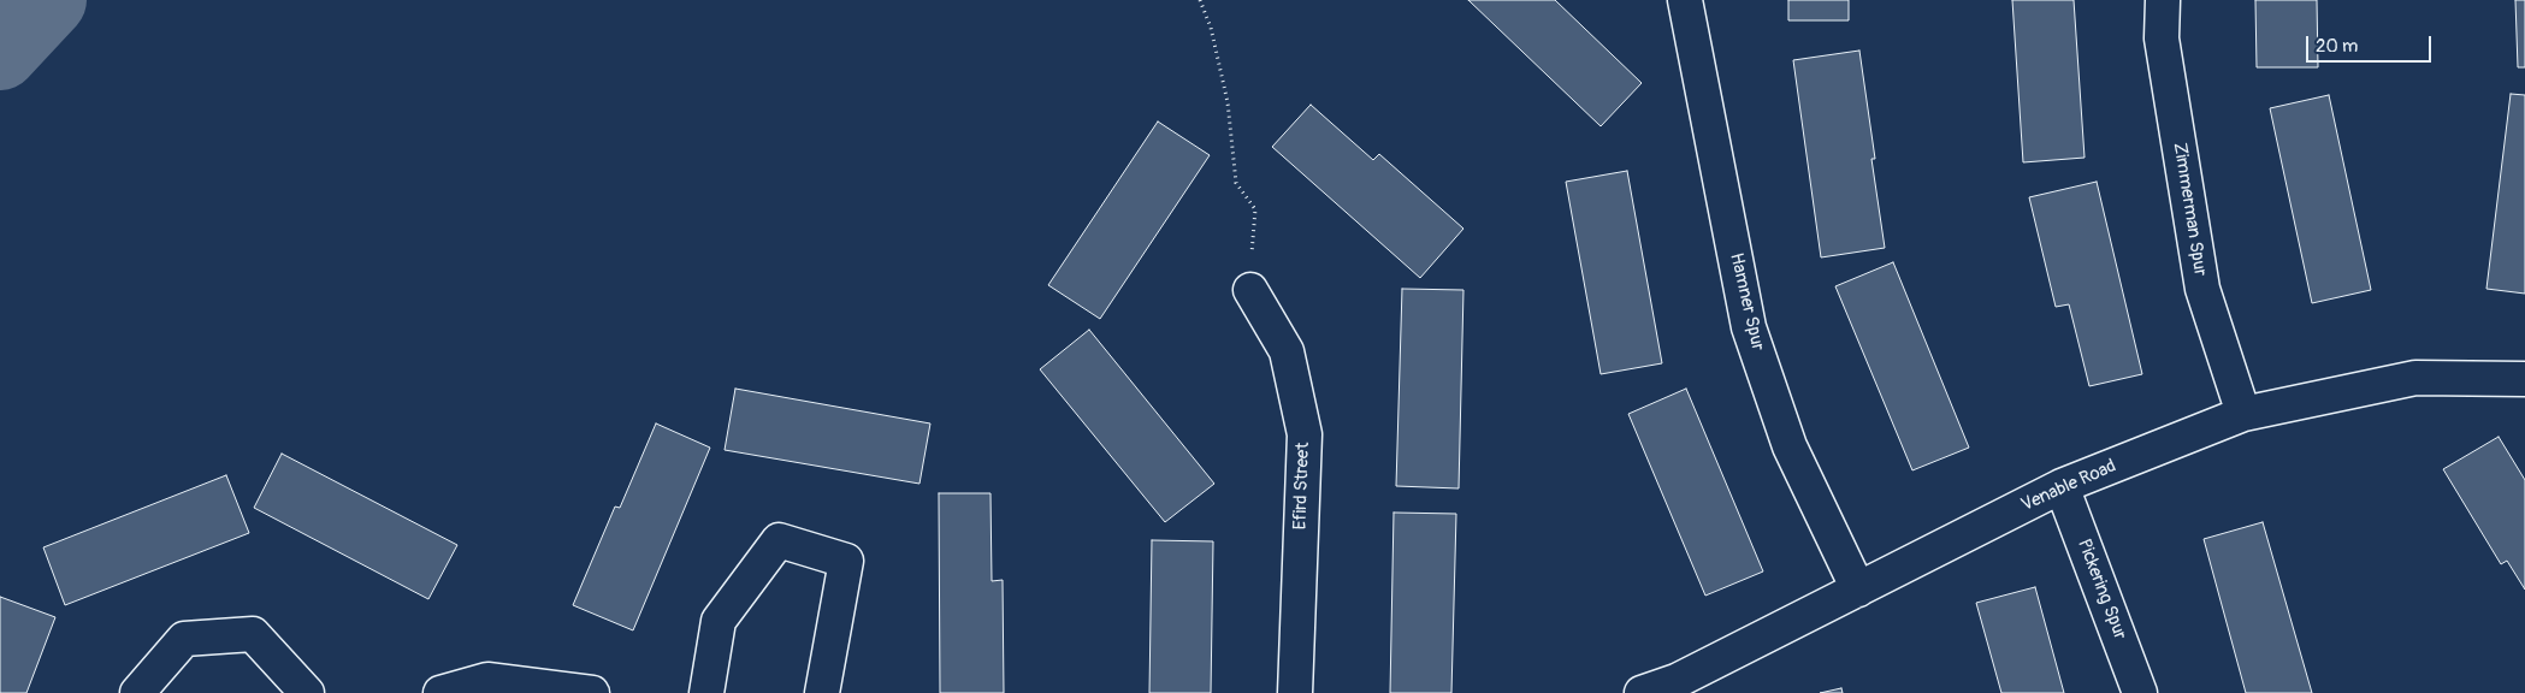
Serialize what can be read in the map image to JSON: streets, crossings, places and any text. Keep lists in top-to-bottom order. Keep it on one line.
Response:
{"streets":{"street":["Zimmerman Spur","Hamner Spur","Efird Street","Venable Road","Pickering Spur"]},"crossings":[["Zimmerman Spur","Venable Road"],["Hamner Spur","Venable Road"],["Venable Road","Pickering Spur"]],"scale_bar":"20 m"}
